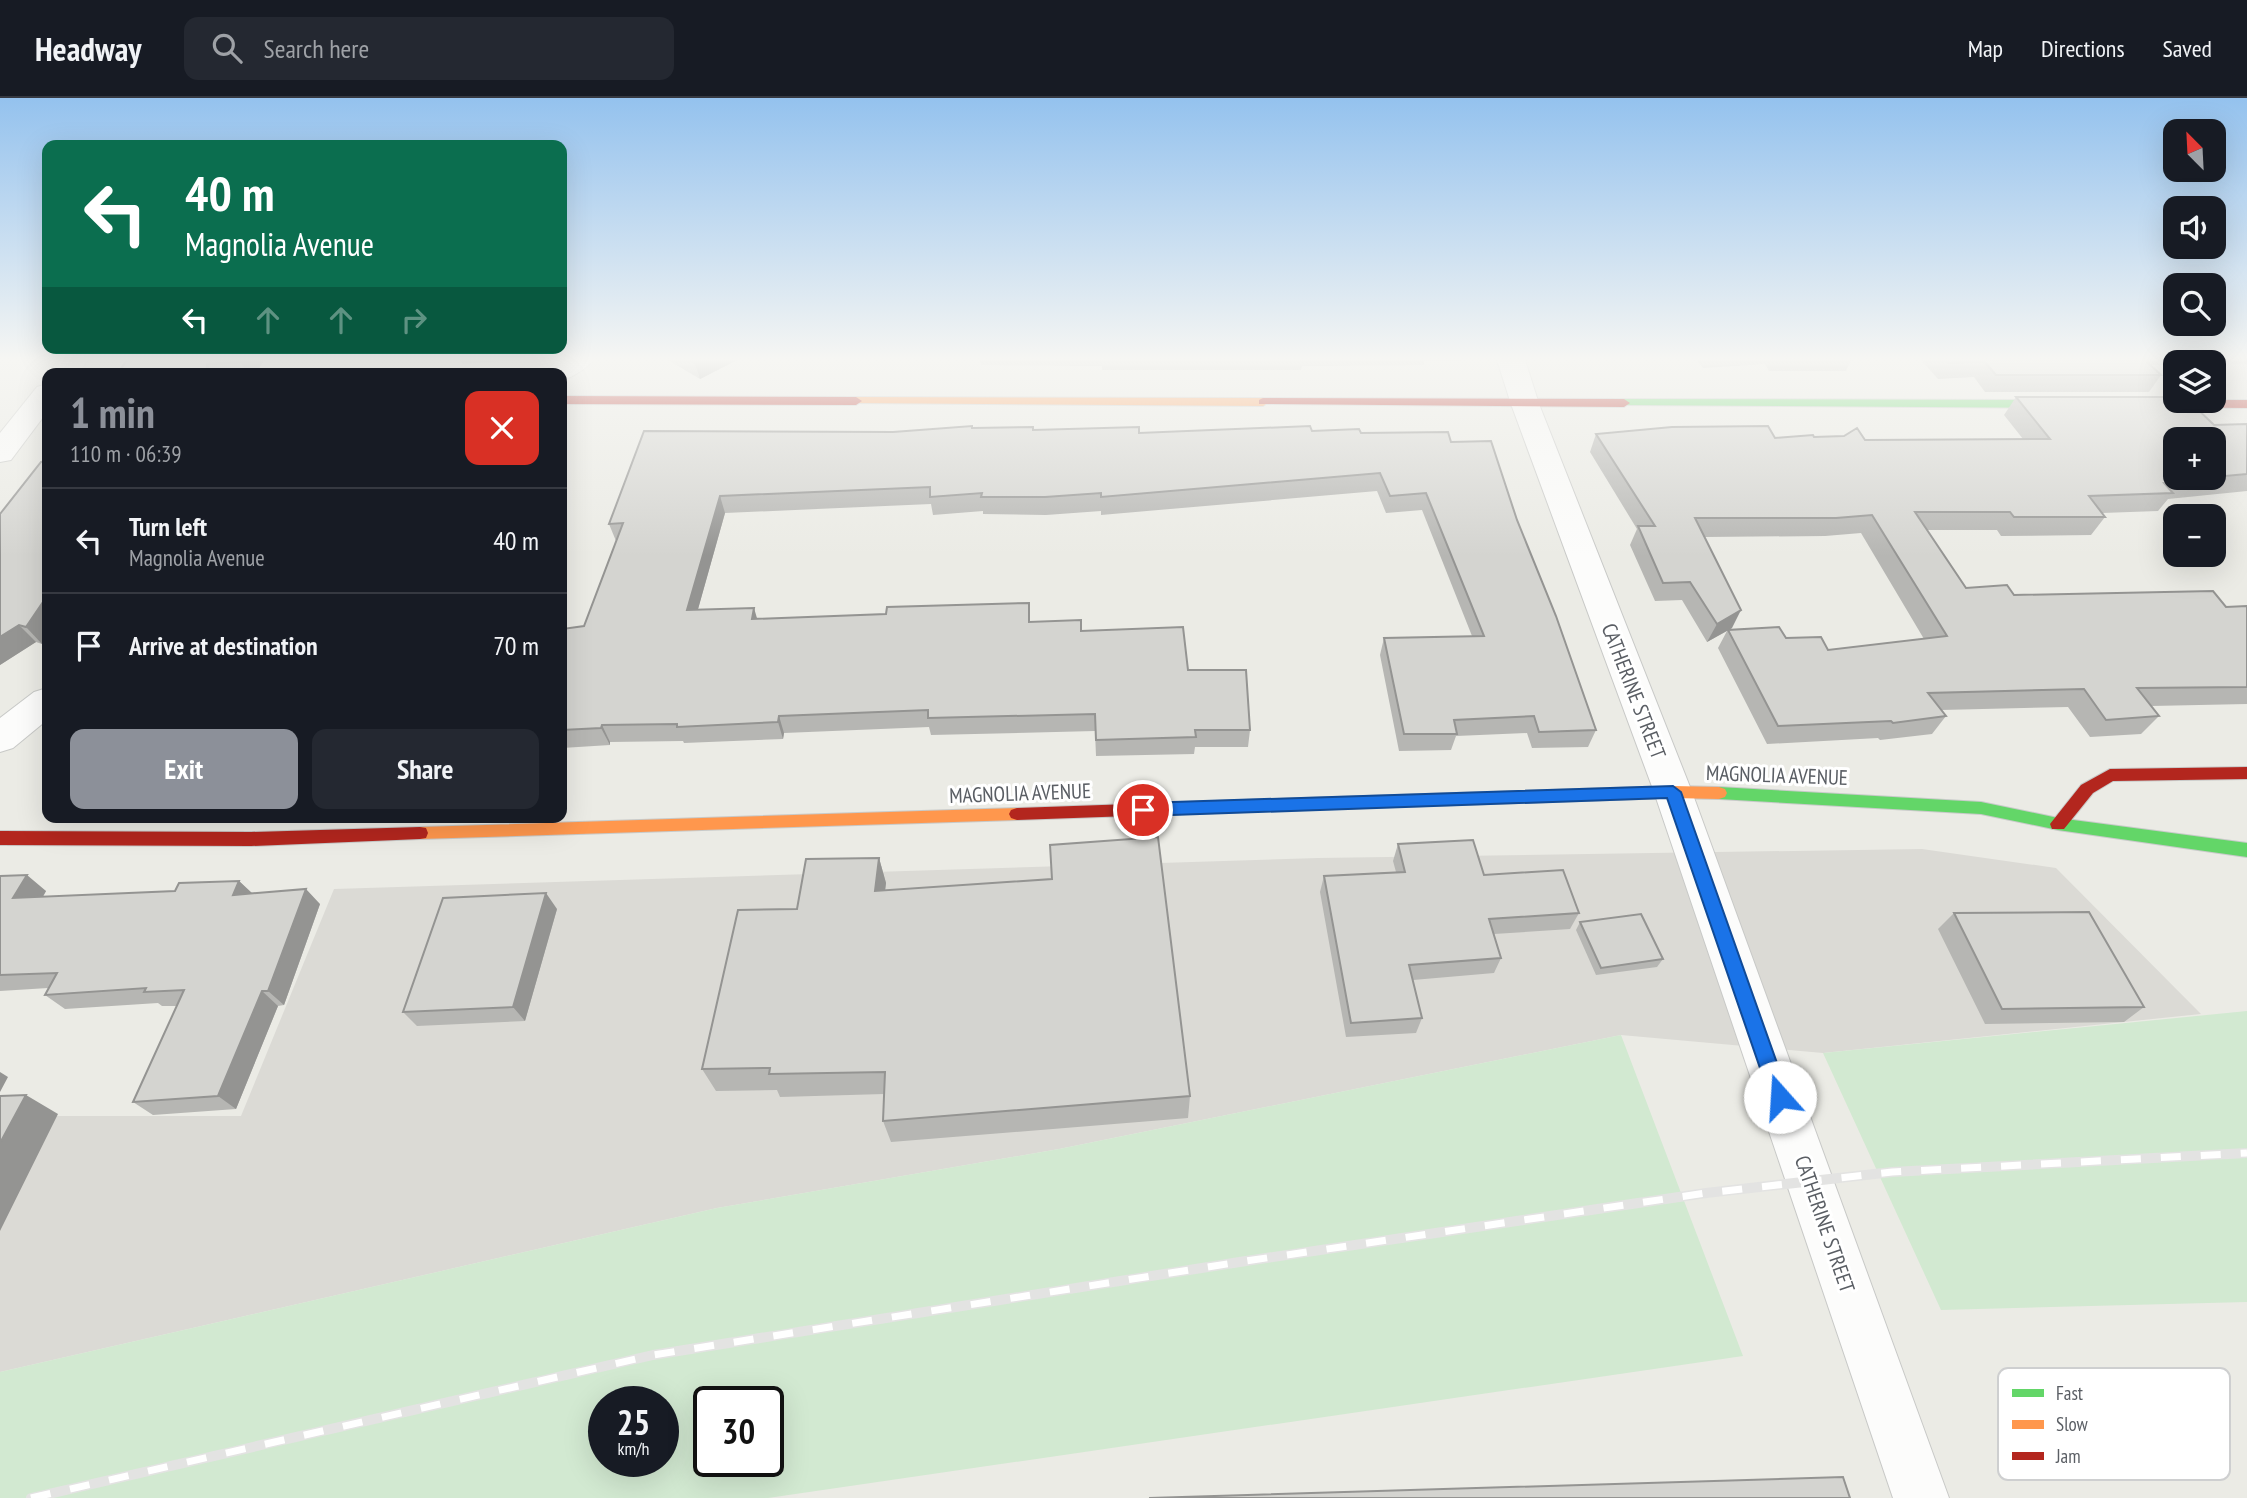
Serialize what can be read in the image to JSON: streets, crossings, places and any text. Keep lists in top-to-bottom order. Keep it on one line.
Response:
{"streets":{"main road":["MAGNOLIA AVENUE"],"street":["CATHERINE STREET"]},"crossings":[["CATHERINE STREET","MAGNOLIA AVENUE"]],"legend":["Fast","Slow","Jam"],"north":"top left","page":{"header":"Headway","search":"Search here","nav":["Map","Directions","Saved"],"map_buttons":["+","−"],"turn":["40 m","Magnolia Avenue"],"heading":["1 min","110 m · 06:39"],"list":[{"name":"Turn left","note":"Magnolia Avenue","value":"40 m"},{"name":"Arrive at destination","value":"70 m"}],"buttons":["Exit","Share"],"speed":"25 km/h","limit":"30"}}
